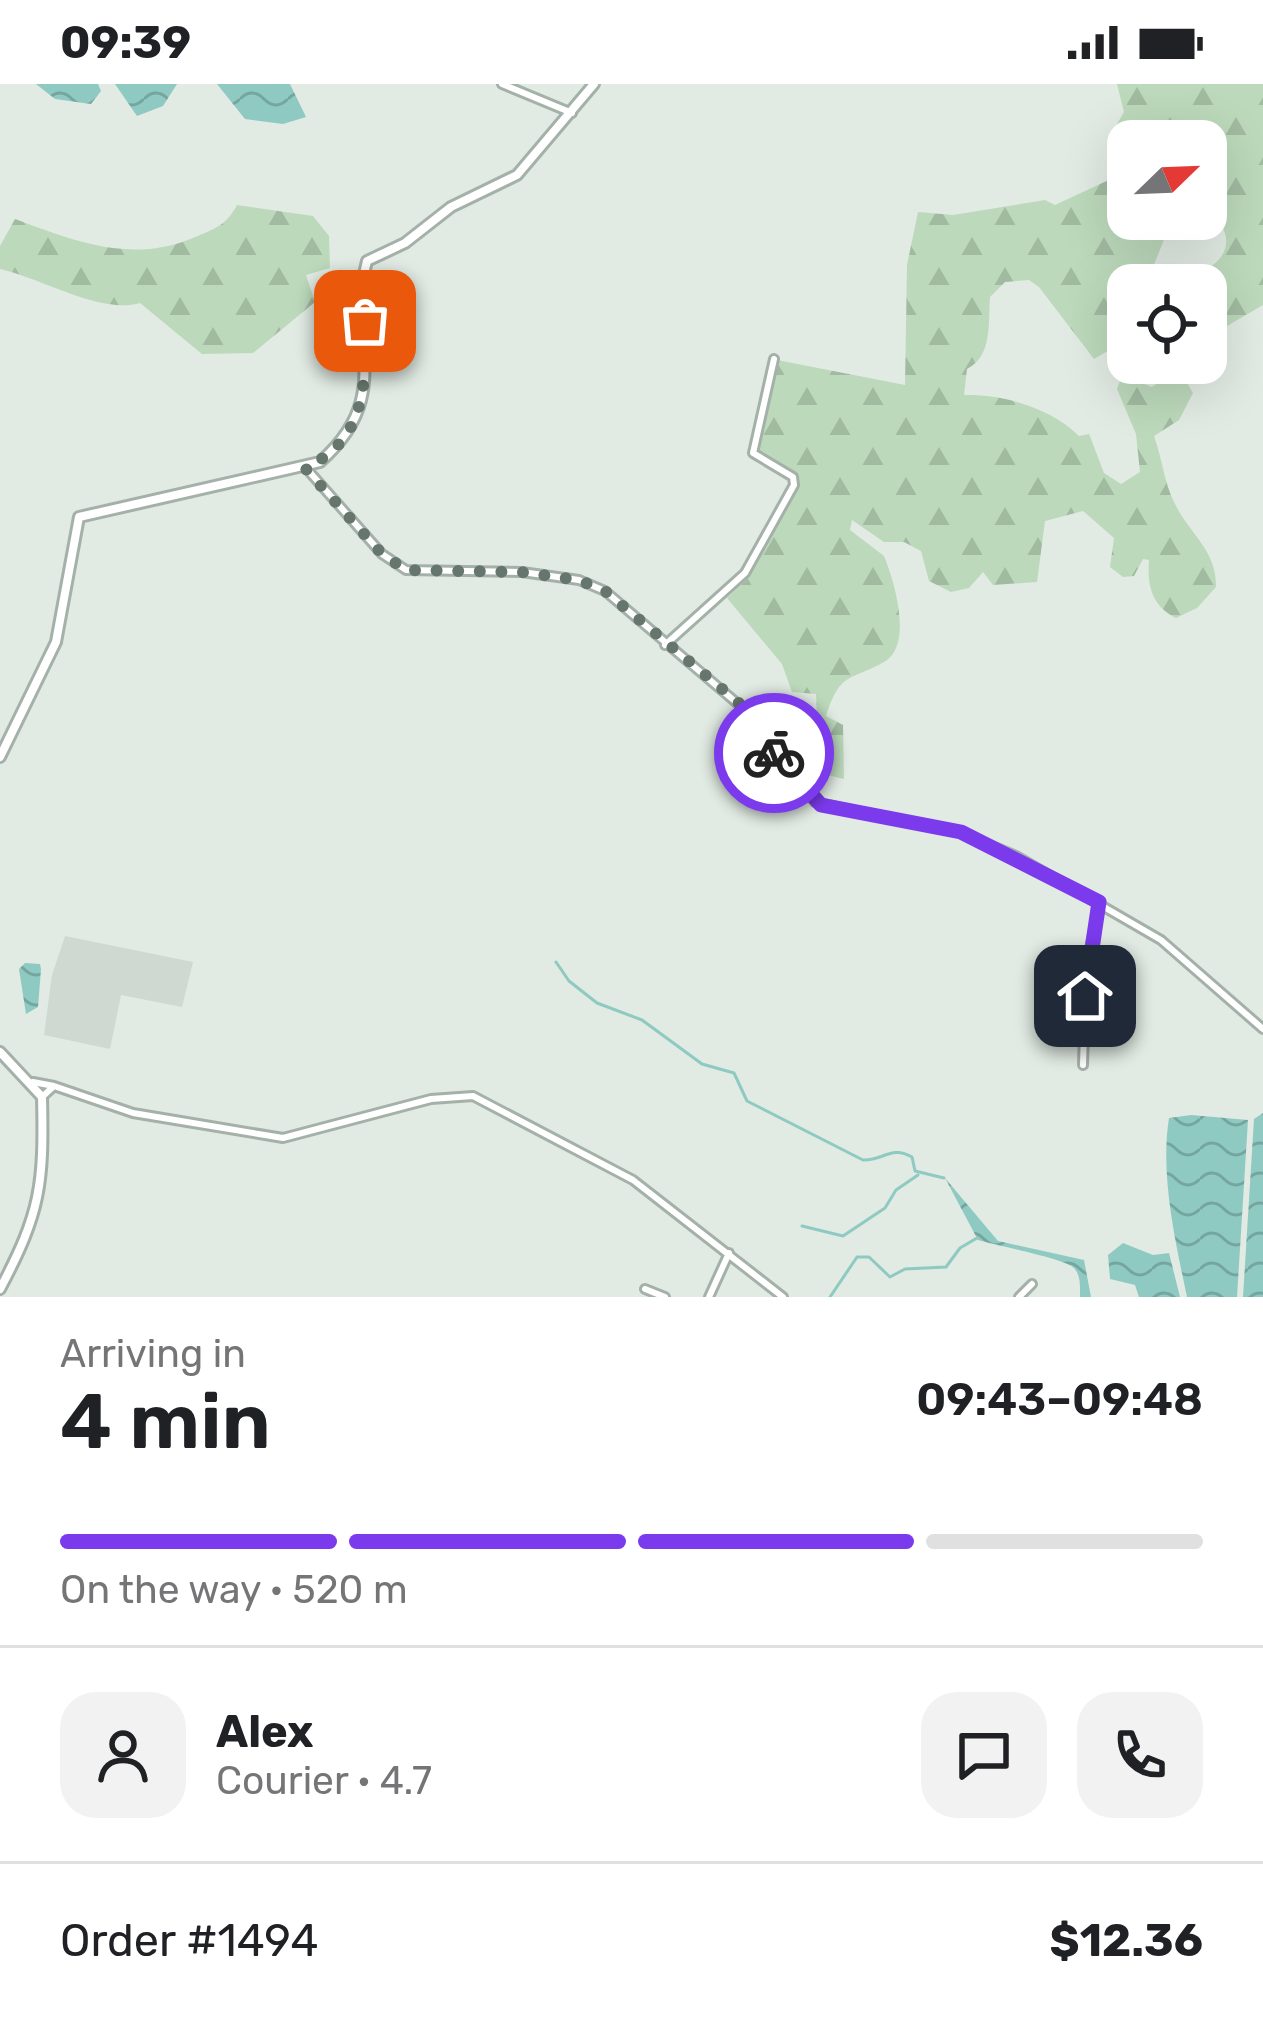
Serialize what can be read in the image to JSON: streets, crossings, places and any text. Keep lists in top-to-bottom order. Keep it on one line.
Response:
{"north":"top right","page":{"status":"09:39","heading":["4 min","Arriving in","09:43–09:48"],"panel":["Alex","Courier · 4.7","Order #1494","$12.36"],"bar":"On the way · 520 m"}}
